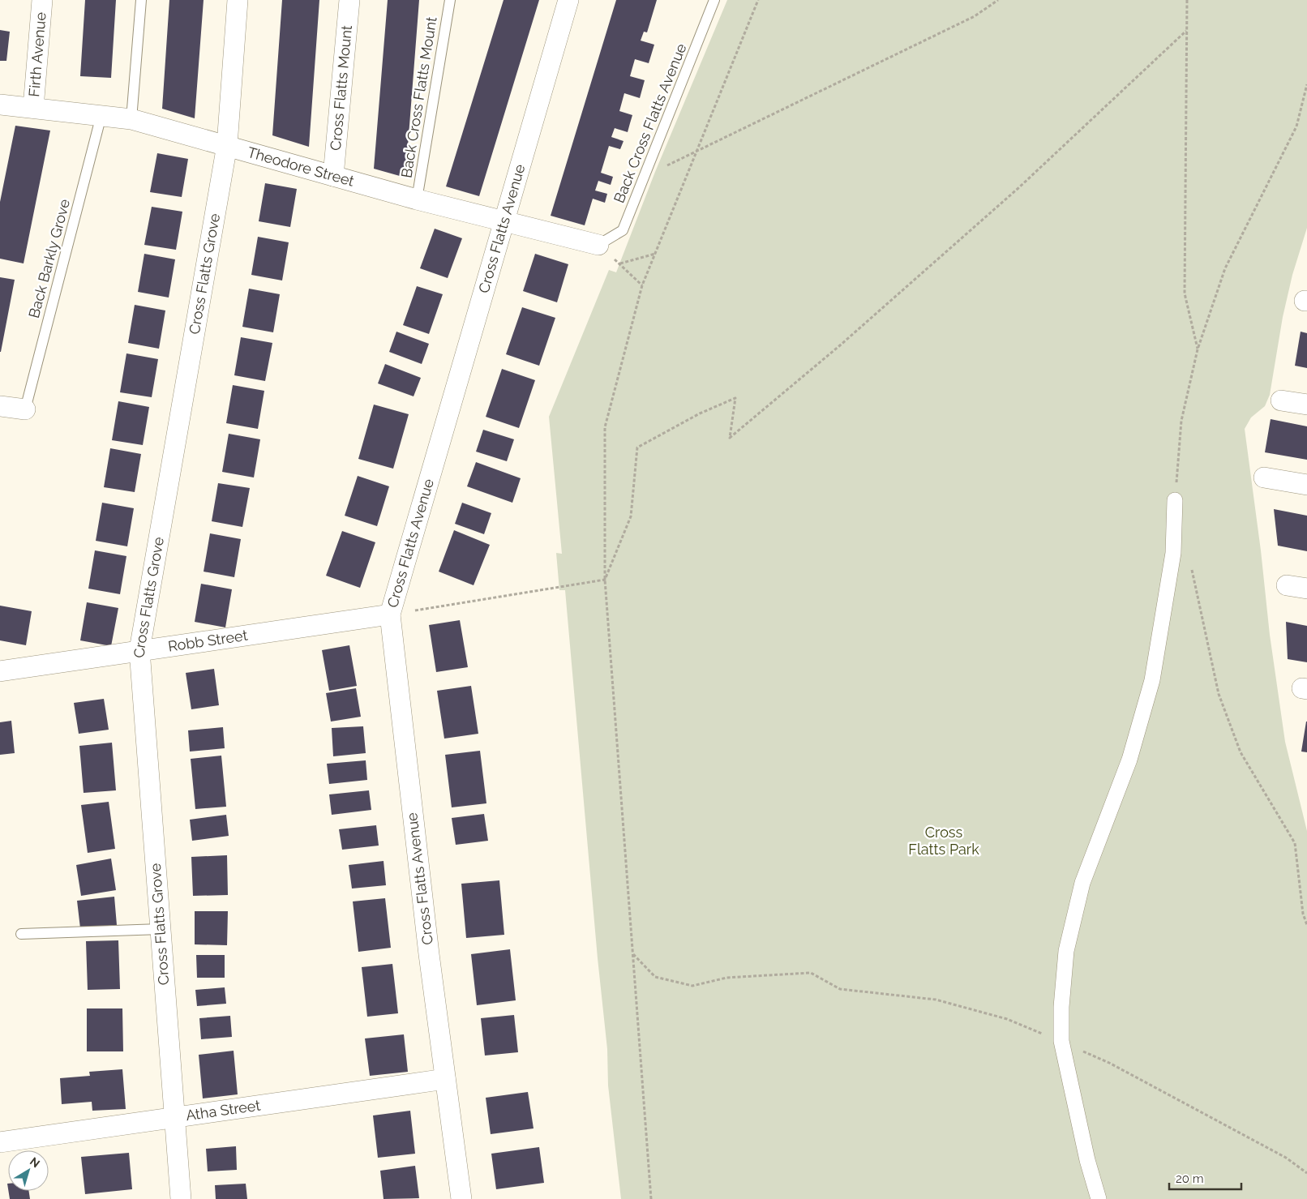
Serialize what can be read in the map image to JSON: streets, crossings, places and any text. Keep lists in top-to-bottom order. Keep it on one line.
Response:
{"streets":{"street":["Firth Avenue","Cross Flatts Mount","Theodore Street","Cross Flatts Avenue","Cross Flatts Grove","Robb Street","Atha Street"],"lane":["Back Cross Flatts Mount","Back Cross Flatts Avenue","Back Barkly Grove"]},"crossings":[["Firth Avenue","Theodore Street"],["Cross Flatts Mount","Theodore Street"],["Back Cross Flatts Mount","Theodore Street"],["Back Cross Flatts Avenue","Theodore Street"],["Theodore Street","Cross Flatts Avenue"],["Theodore Street","Back Barkly Grove"],["Theodore Street","Cross Flatts Grove"],["Cross Flatts Avenue","Robb Street"],["Cross Flatts Avenue","Atha Street"],["Cross Flatts Grove","Robb Street"],["Cross Flatts Grove","Atha Street"]],"parks":["Cross Flatts Park"],"scale_bar":"20 m","north":"top right"}
